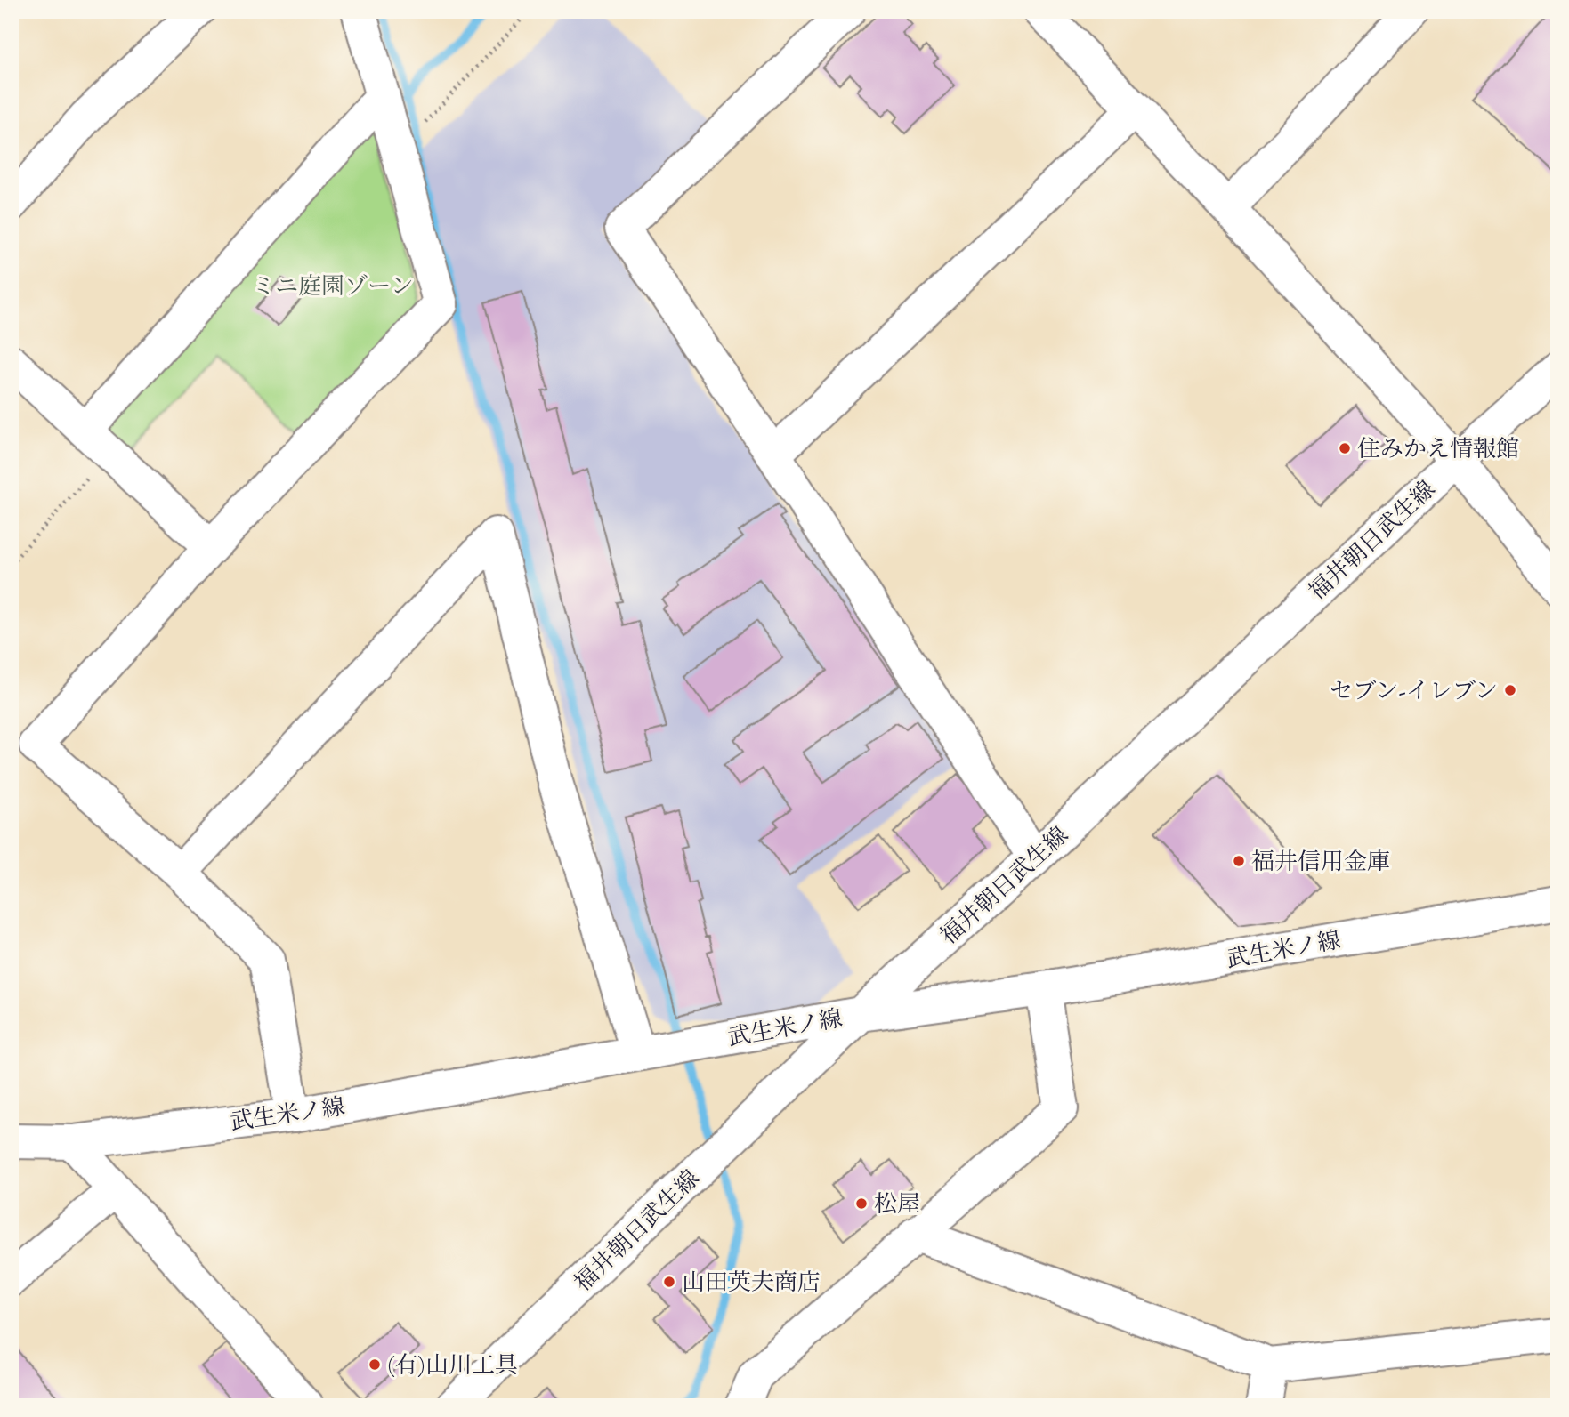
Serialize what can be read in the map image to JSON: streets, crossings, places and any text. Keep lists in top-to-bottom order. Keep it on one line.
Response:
{"streets":{"street":["福井朝日武生線","武生米ノ線"]},"crossings":[["福井朝日武生線","武生米ノ線"]],"parks":["ミニ庭園ゾーン"],"places":["住みかえ情報館","セブン-イレブン","福井信用金庫","松屋","山田英夫商店","(有)山川工具"]}
